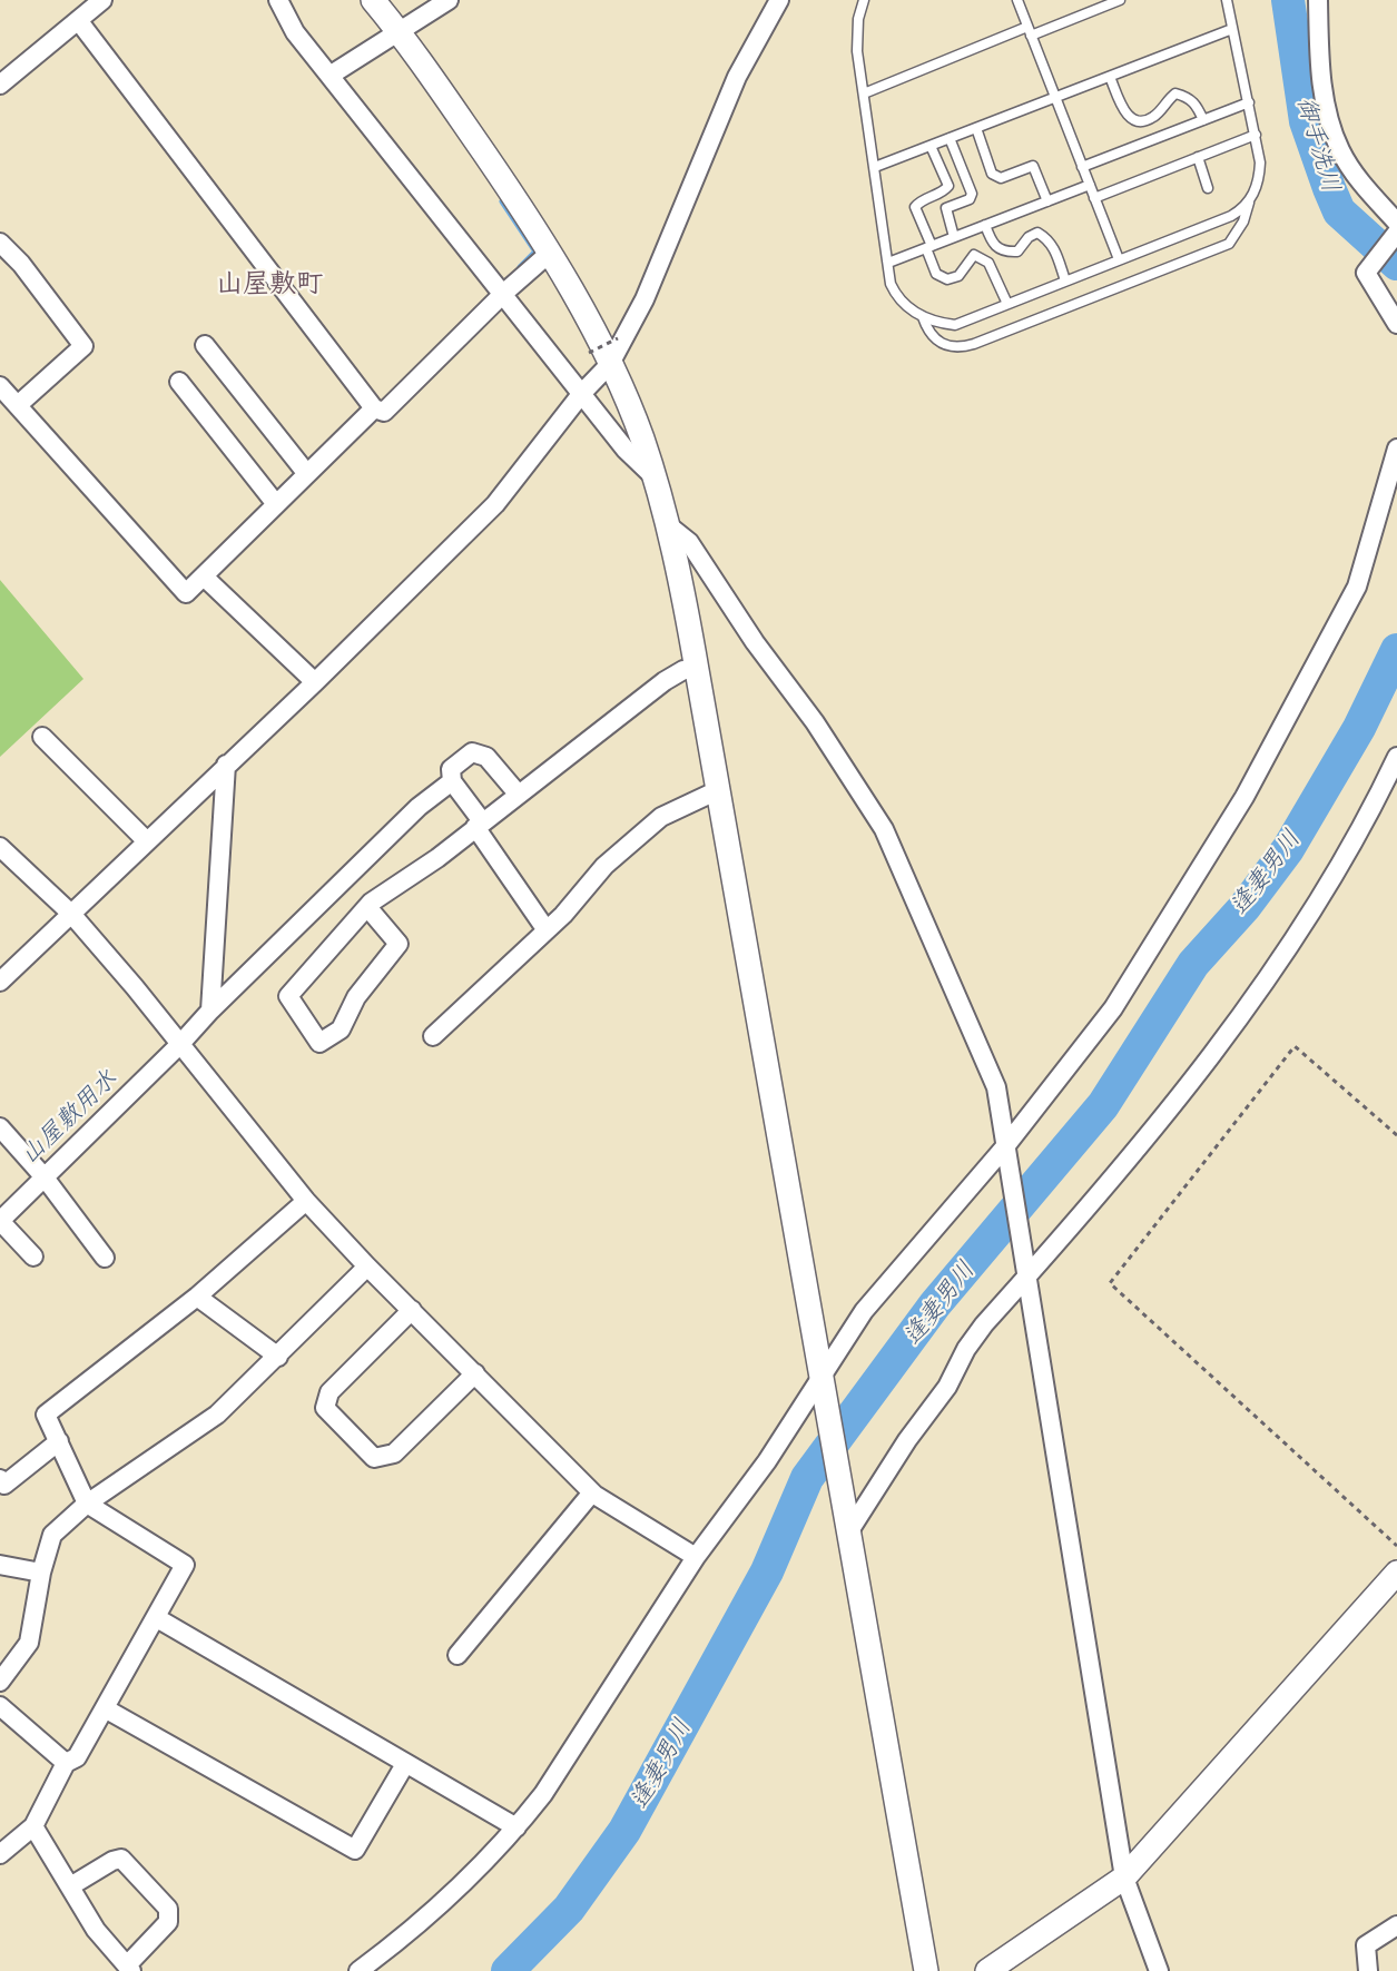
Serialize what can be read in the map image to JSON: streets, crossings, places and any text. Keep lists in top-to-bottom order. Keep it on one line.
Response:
{"districts":["山屋敷町"],"water":["御手洗川","逢妻男川","山屋敷用水"]}
